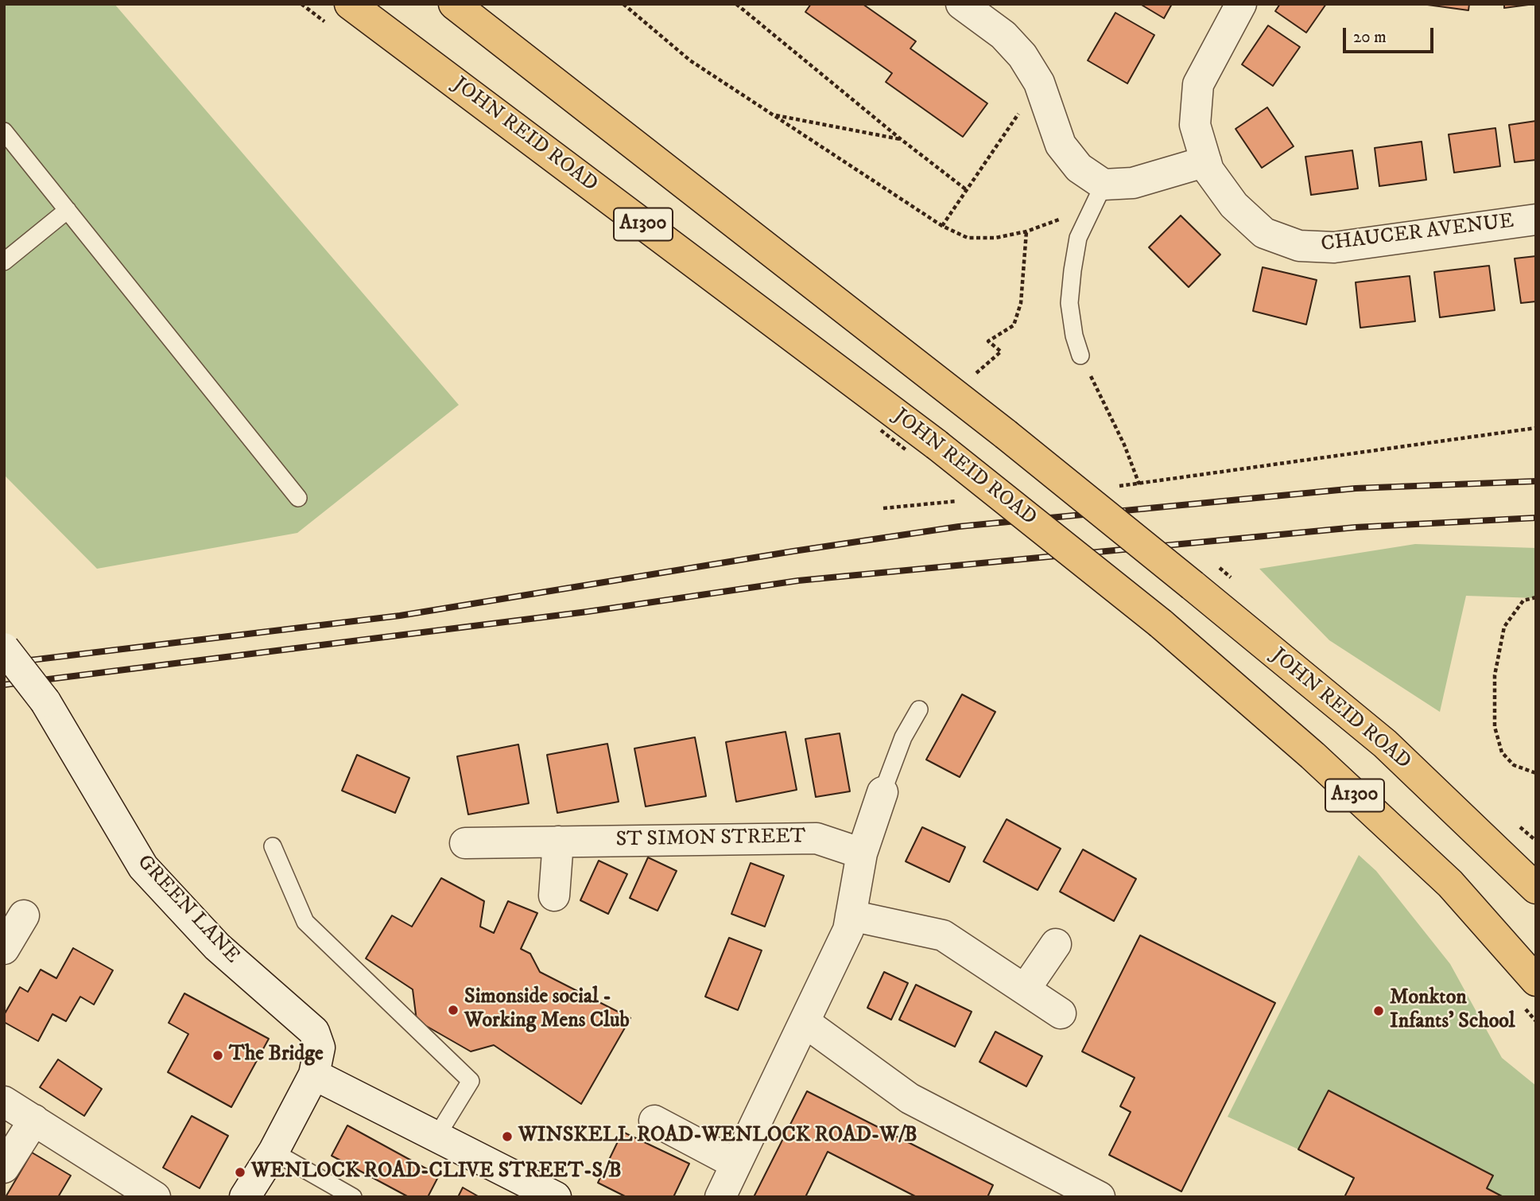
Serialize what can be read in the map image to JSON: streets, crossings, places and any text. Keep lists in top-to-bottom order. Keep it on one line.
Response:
{"streets":{"highway":["JOHN REID ROAD","A1300"],"street":["CHAUCER AVENUE","ST SIMON STREET","GREEN LANE"]},"places":["Simonside social - Working Mens Club","Monkton Infants' School","The Bridge","WINSKELL ROAD-WENLOCK ROAD-W/B","WENLOCK ROAD-CLIVE STREET-S/B"],"scale_bar":"20 m"}
